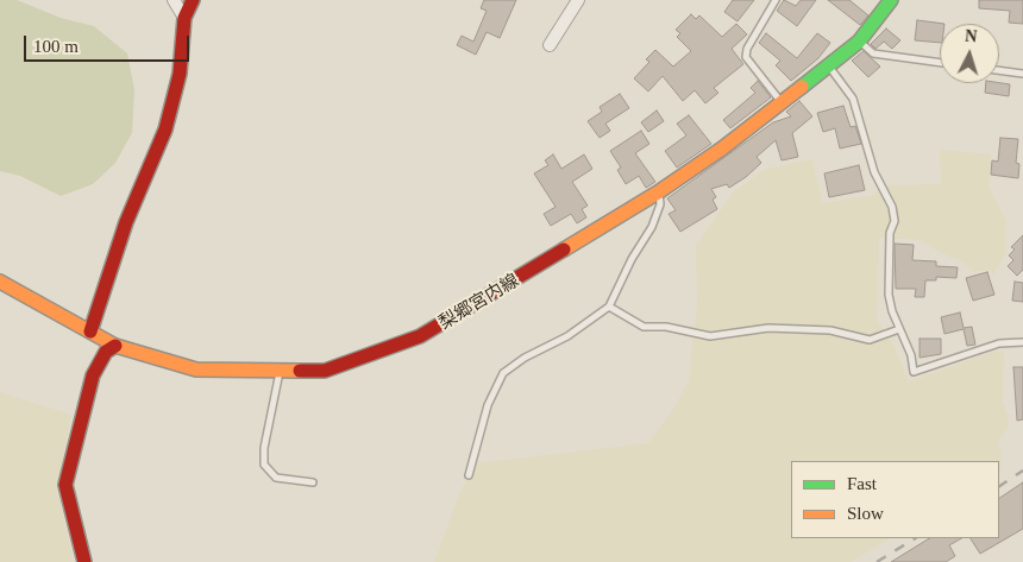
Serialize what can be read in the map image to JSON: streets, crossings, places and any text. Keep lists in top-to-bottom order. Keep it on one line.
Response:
{"streets":{"main road":["梨郷宮内線"]},"legend":["Fast","Slow"],"scale_bar":"100 m","north":"top"}
